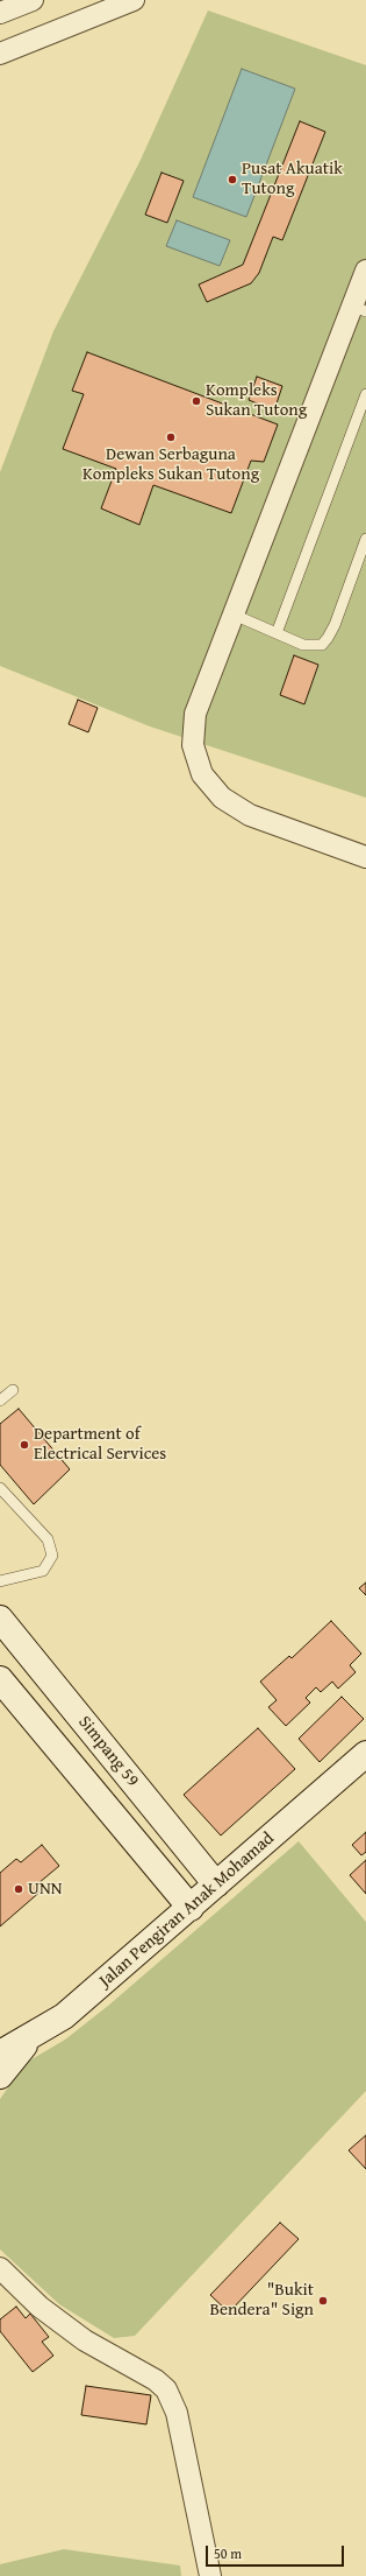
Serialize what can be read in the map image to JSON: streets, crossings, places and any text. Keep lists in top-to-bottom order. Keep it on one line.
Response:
{"streets":{"street":["Simpang 59","Jalan Pengiran Anak Mohamad"]},"crossings":[["Simpang 59","Jalan Pengiran Anak Mohamad"]],"places":["Pusat Akuatik Tutong","Kompleks Sukan Tutong","Dewan Serbaguna Kompleks Sukan Tutong","Department of Electrical Services","UNN","\"Bukit Bendera\" Sign"],"scale_bar":"50 m"}
